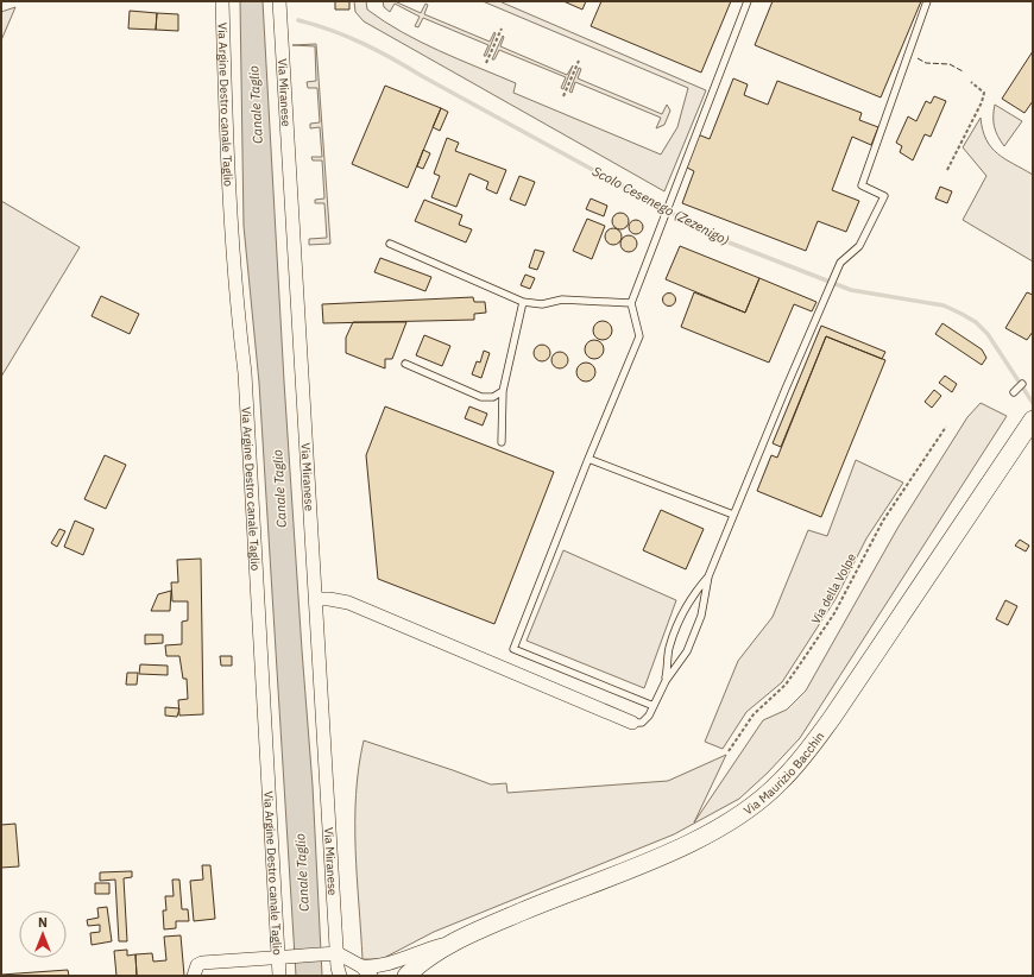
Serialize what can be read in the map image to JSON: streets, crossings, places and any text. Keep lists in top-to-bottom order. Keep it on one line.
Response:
{"streets":{"main road":["Via Maurizio Bacchin"],"street":["Via Miranese","Via Argine Destro canale Taglio"],"path":["Via della Volpe"]},"water":["Canale Taglio","Scolo Cesenego (Zezenigo)"],"north":"top"}
